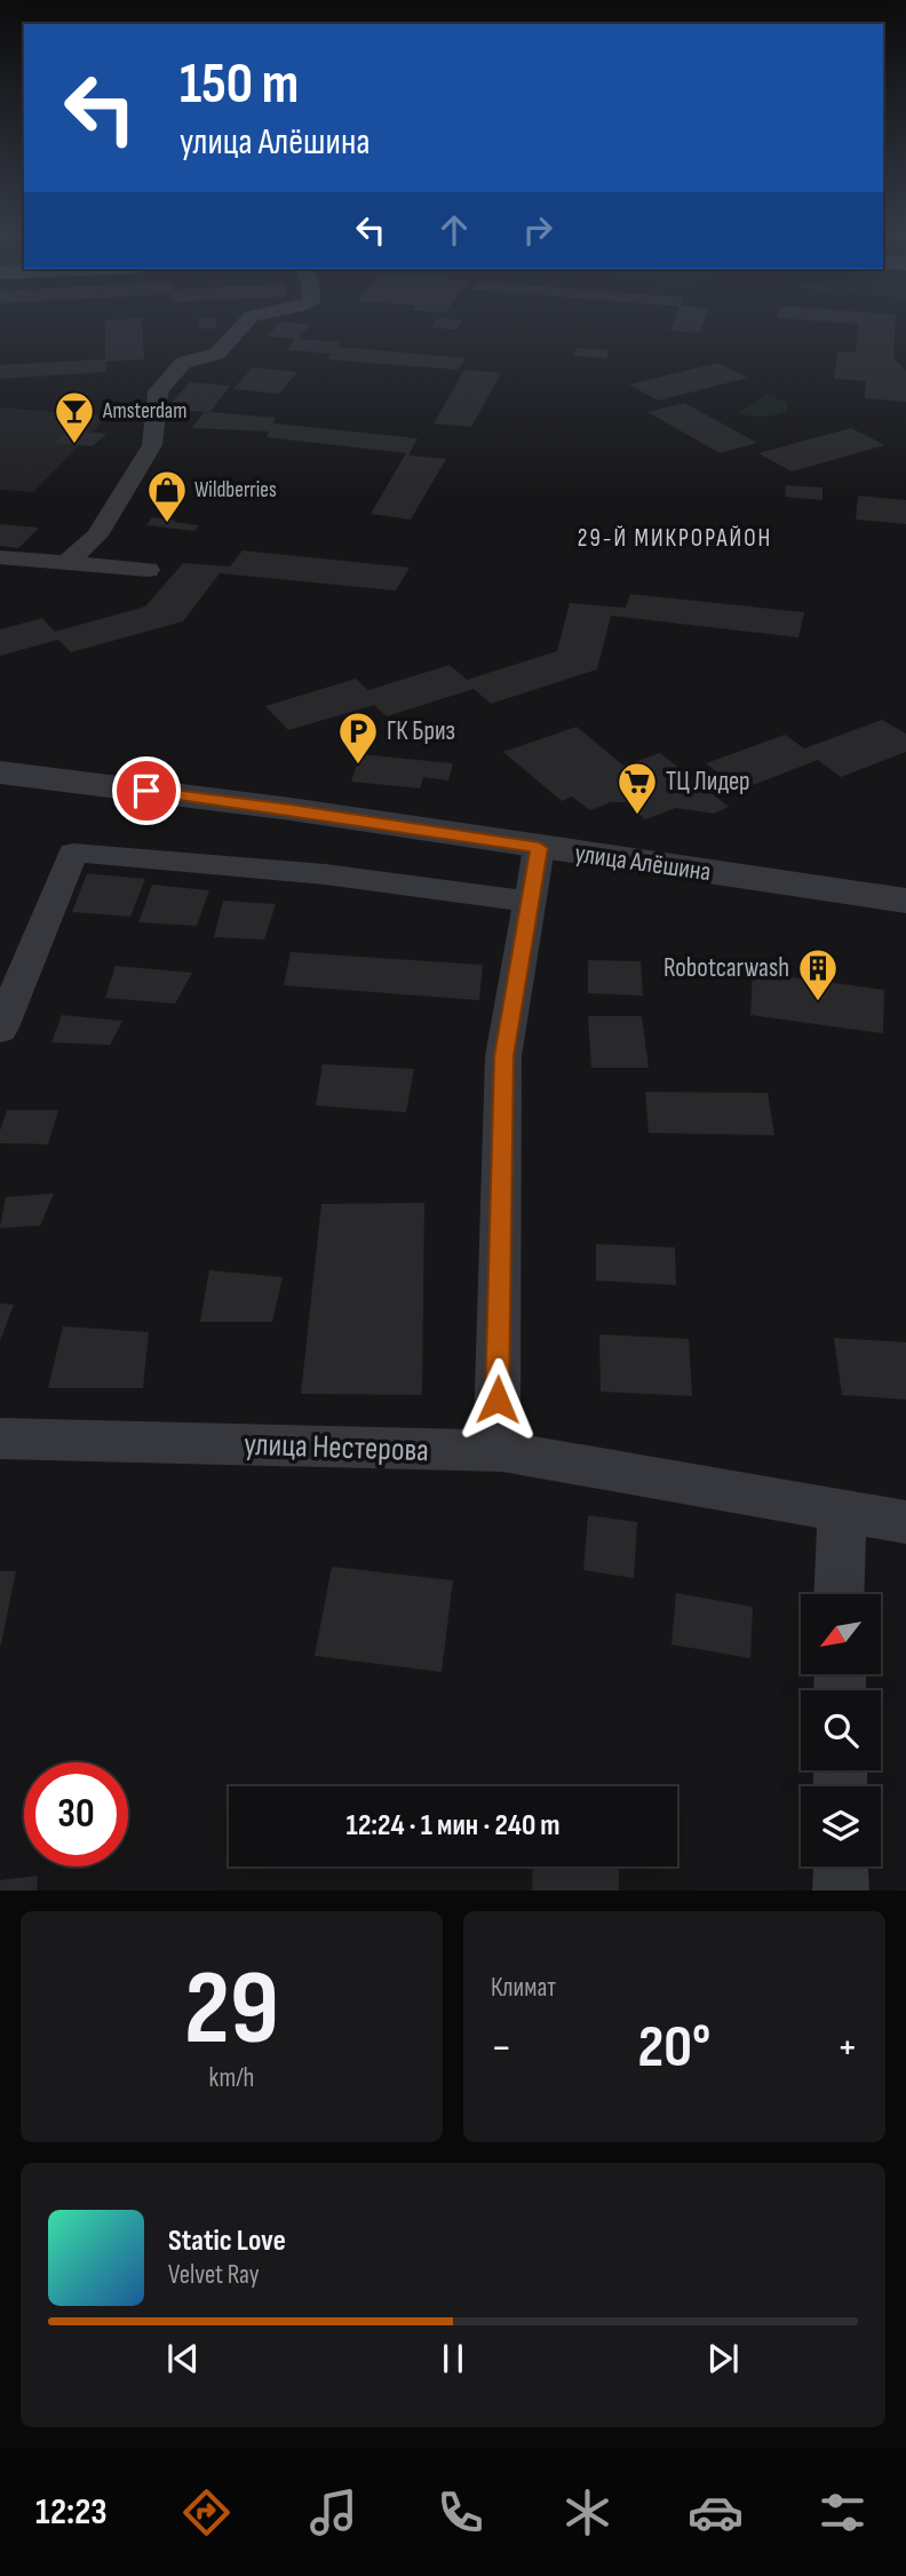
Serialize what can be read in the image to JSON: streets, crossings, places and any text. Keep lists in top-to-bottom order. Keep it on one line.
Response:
{"streets":{"street":["улица Алёшина","улица Нестерова"]},"districts":["29-Й МИКРОРАЙОН"],"places":{"bar":["Amsterdam"],"shop":["Wildberries"],"parking":["ГК Бриз"],"supermarket":["ТЦ Лидер"],"building":["Robotcarwash"]},"north":"bottom left","page":{"turn":["150 m","улица Алёшина"],"limit":"30","trip":"12:24 · 1 мин · 240 m","tile":[["29","km/h"],"Климат"],"heat":["−","20°","+"],"song":["Static Love","Velvet Ray"],"tabs":"12:23"}}
